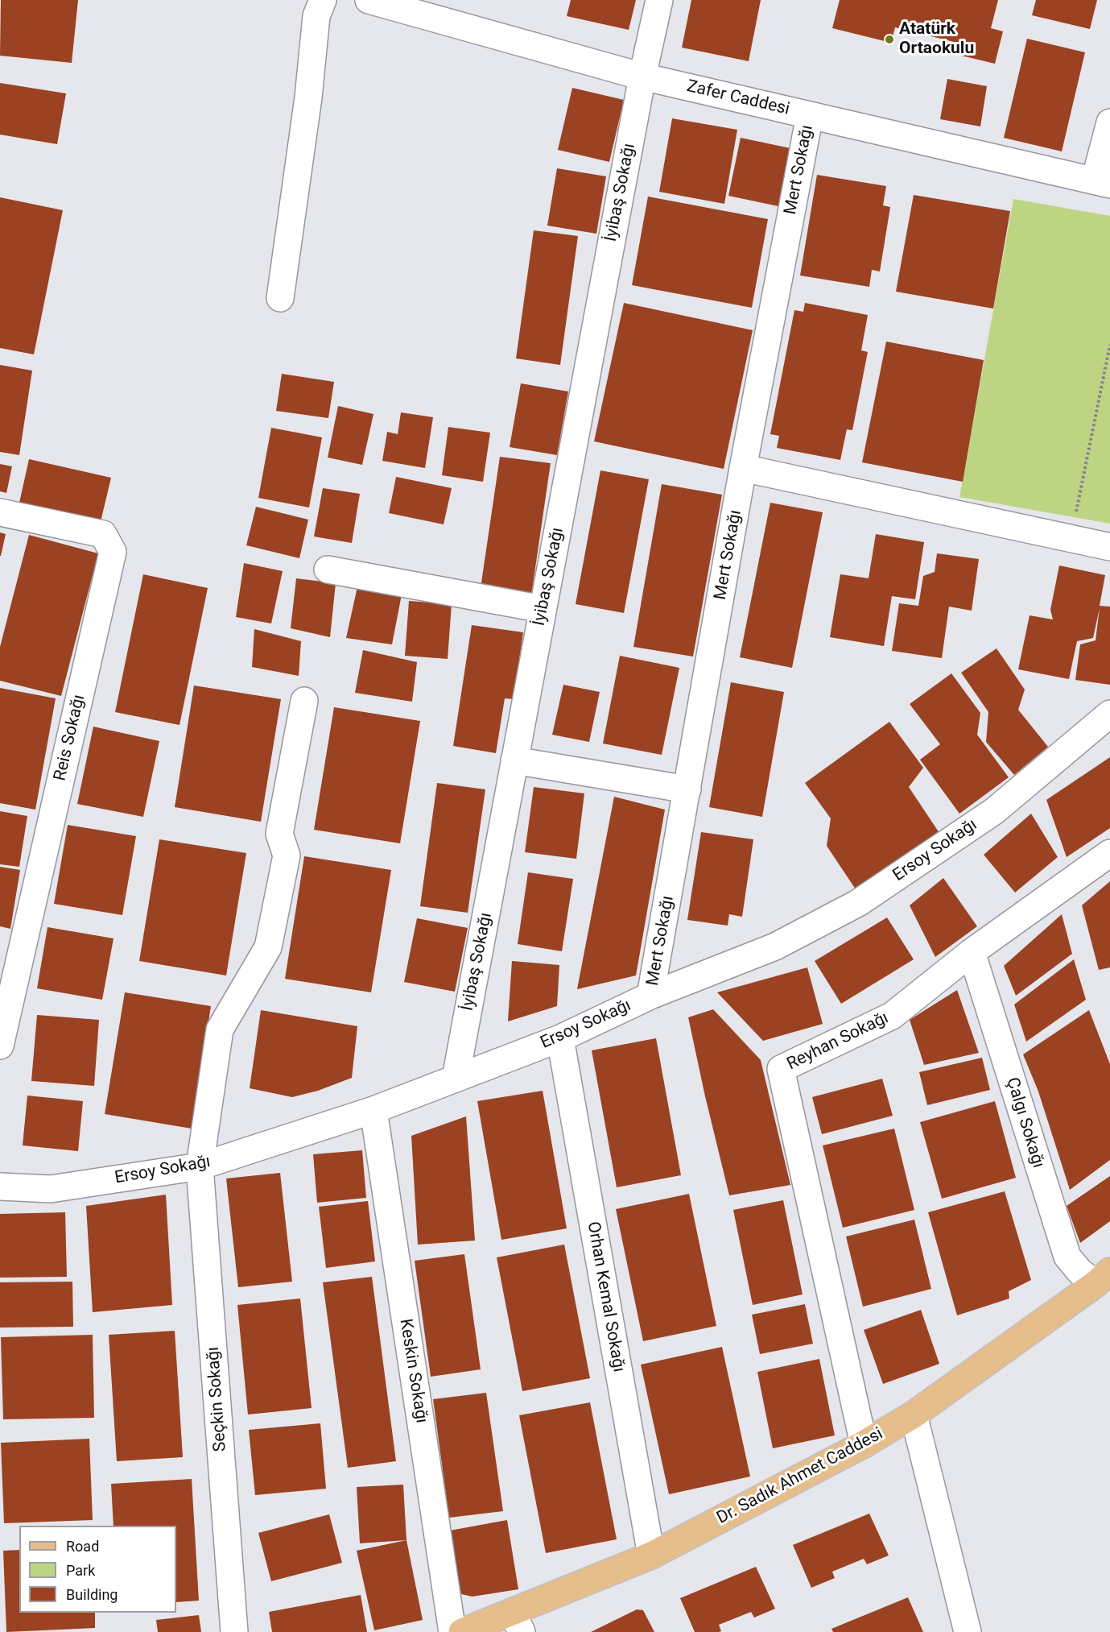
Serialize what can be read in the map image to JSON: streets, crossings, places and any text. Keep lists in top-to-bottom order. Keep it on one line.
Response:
{"streets":{"main road":["Dr. Sadık Ahmet Caddesi"],"street":["Zafer Caddesi","Mert Sokağı","İyibaş Sokağı","Reis Sokağı","Ersoy Sokağı","Reyhan Sokağı","Çalgı Sokağı","Orhan Kemal Sokağı","Keskin Sokağı","Seçkin Sokağı"]},"crossings":[["Zafer Caddesi","Mert Sokağı"],["Zafer Caddesi","İyibaş Sokağı"],["Mert Sokağı","Ersoy Sokağı"],["İyibaş Sokağı","Ersoy Sokağı"],["Ersoy Sokağı","Orhan Kemal Sokağı"],["Ersoy Sokağı","Keskin Sokağı"],["Ersoy Sokağı","Seçkin Sokağı"],["Reyhan Sokağı","Çalgı Sokağı"],["Reyhan Sokağı","Dr. Sadık Ahmet Caddesi"],["Çalgı Sokağı","Dr. Sadık Ahmet Caddesi"],["Orhan Kemal Sokağı","Dr. Sadık Ahmet Caddesi"]],"places":["Atatürk Ortaokulu"],"legend":["Road","Park","Building"]}
